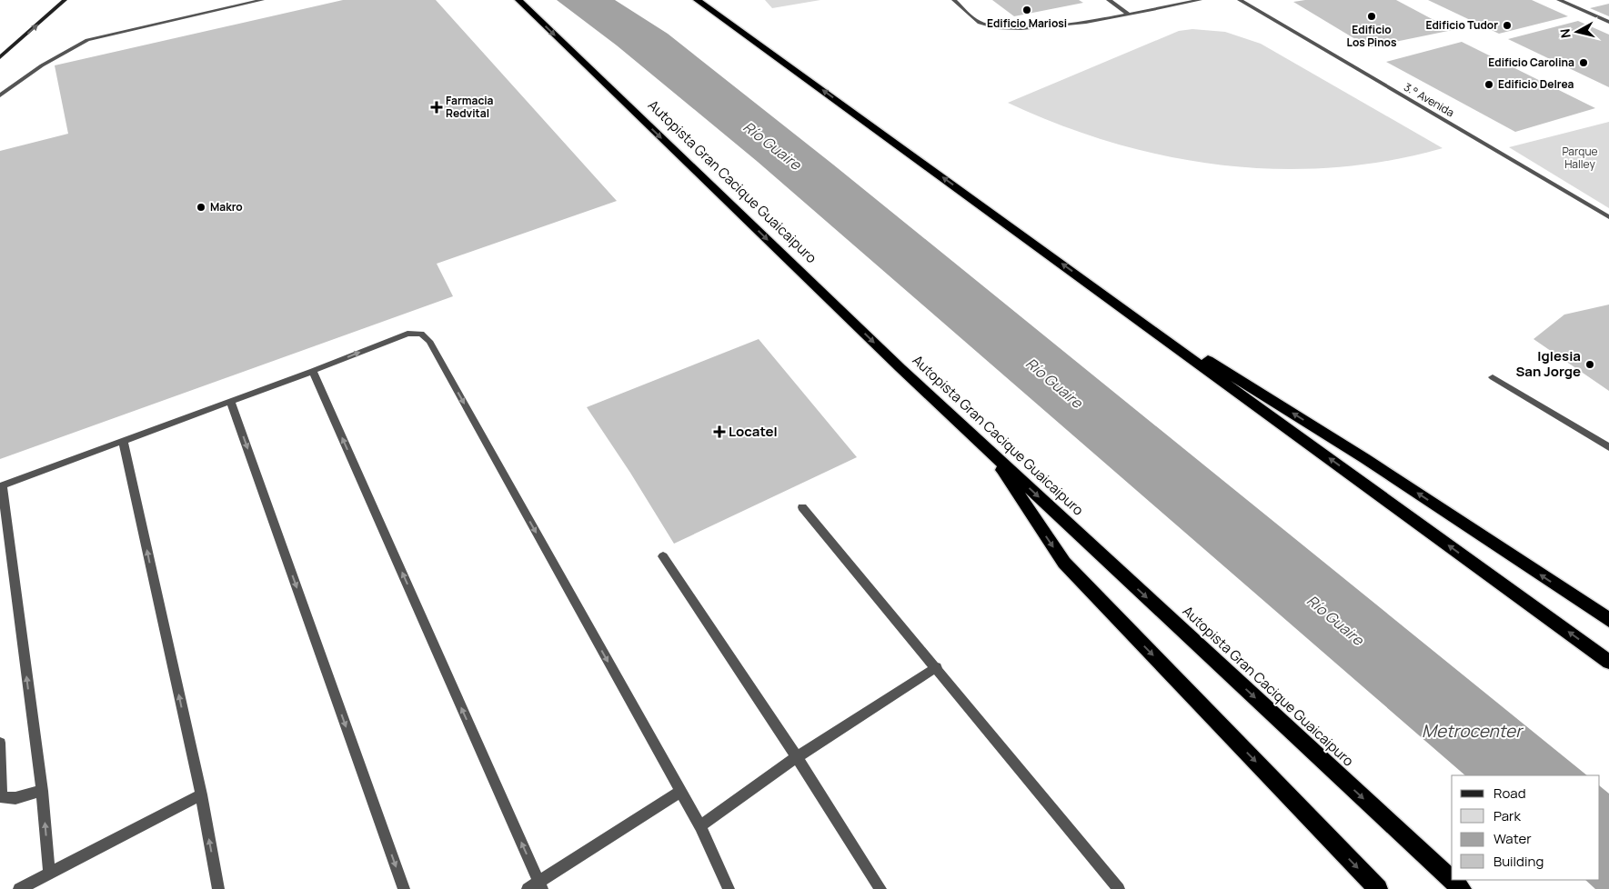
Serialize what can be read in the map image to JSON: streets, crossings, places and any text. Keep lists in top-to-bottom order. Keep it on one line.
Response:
{"streets":{"highway":["Autopista Gran Cacique Guaicaipuro"],"street":["3.° Avenida"]},"water":["Río Guaire","Metrocenter"],"parks":["Parque Halley"],"places":{"other":["Edificio Mariosi","Edificio Los Pinos","Edificio Tudor","Edificio Carolina","Edificio Delrea","Makro","Iglesia San Jorge"],"health":["Farmacia Redvital","Locatel"]},"legend":["Road","Park","Water","Building"],"north":"left"}
